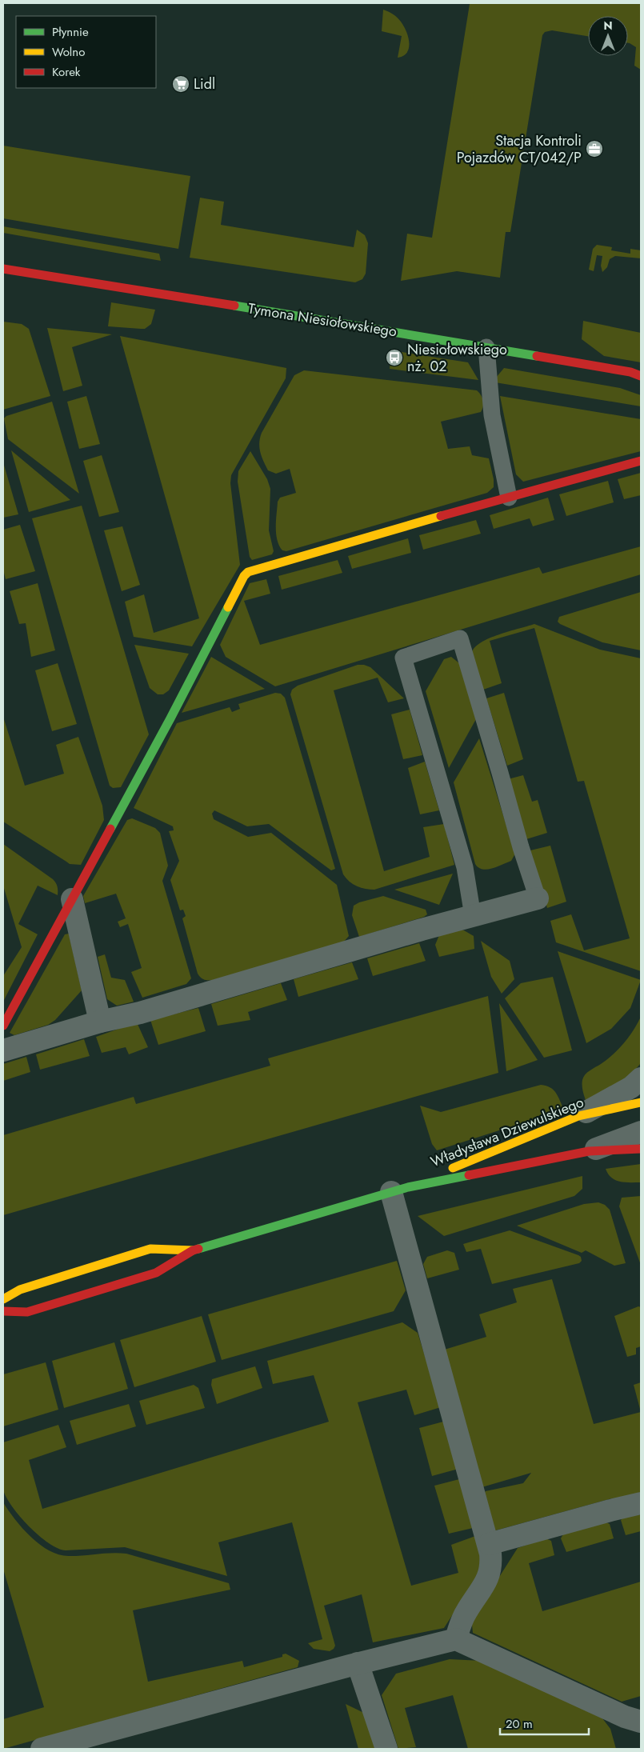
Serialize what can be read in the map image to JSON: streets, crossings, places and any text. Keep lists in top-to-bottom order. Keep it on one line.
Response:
{"streets":{"street":["Tymona Niesiołowskiego","Władysława Dziewulskiego"]},"places":{"supermarket":["Lidl"],"office":["Stacja Kontroli Pojazdów CT/042/P"],"bus stop":["Niesiołowskiego nż. 02"]},"legend":["Płynnie","Wolno","Korek"],"scale_bar":"20 m","north":"top"}
